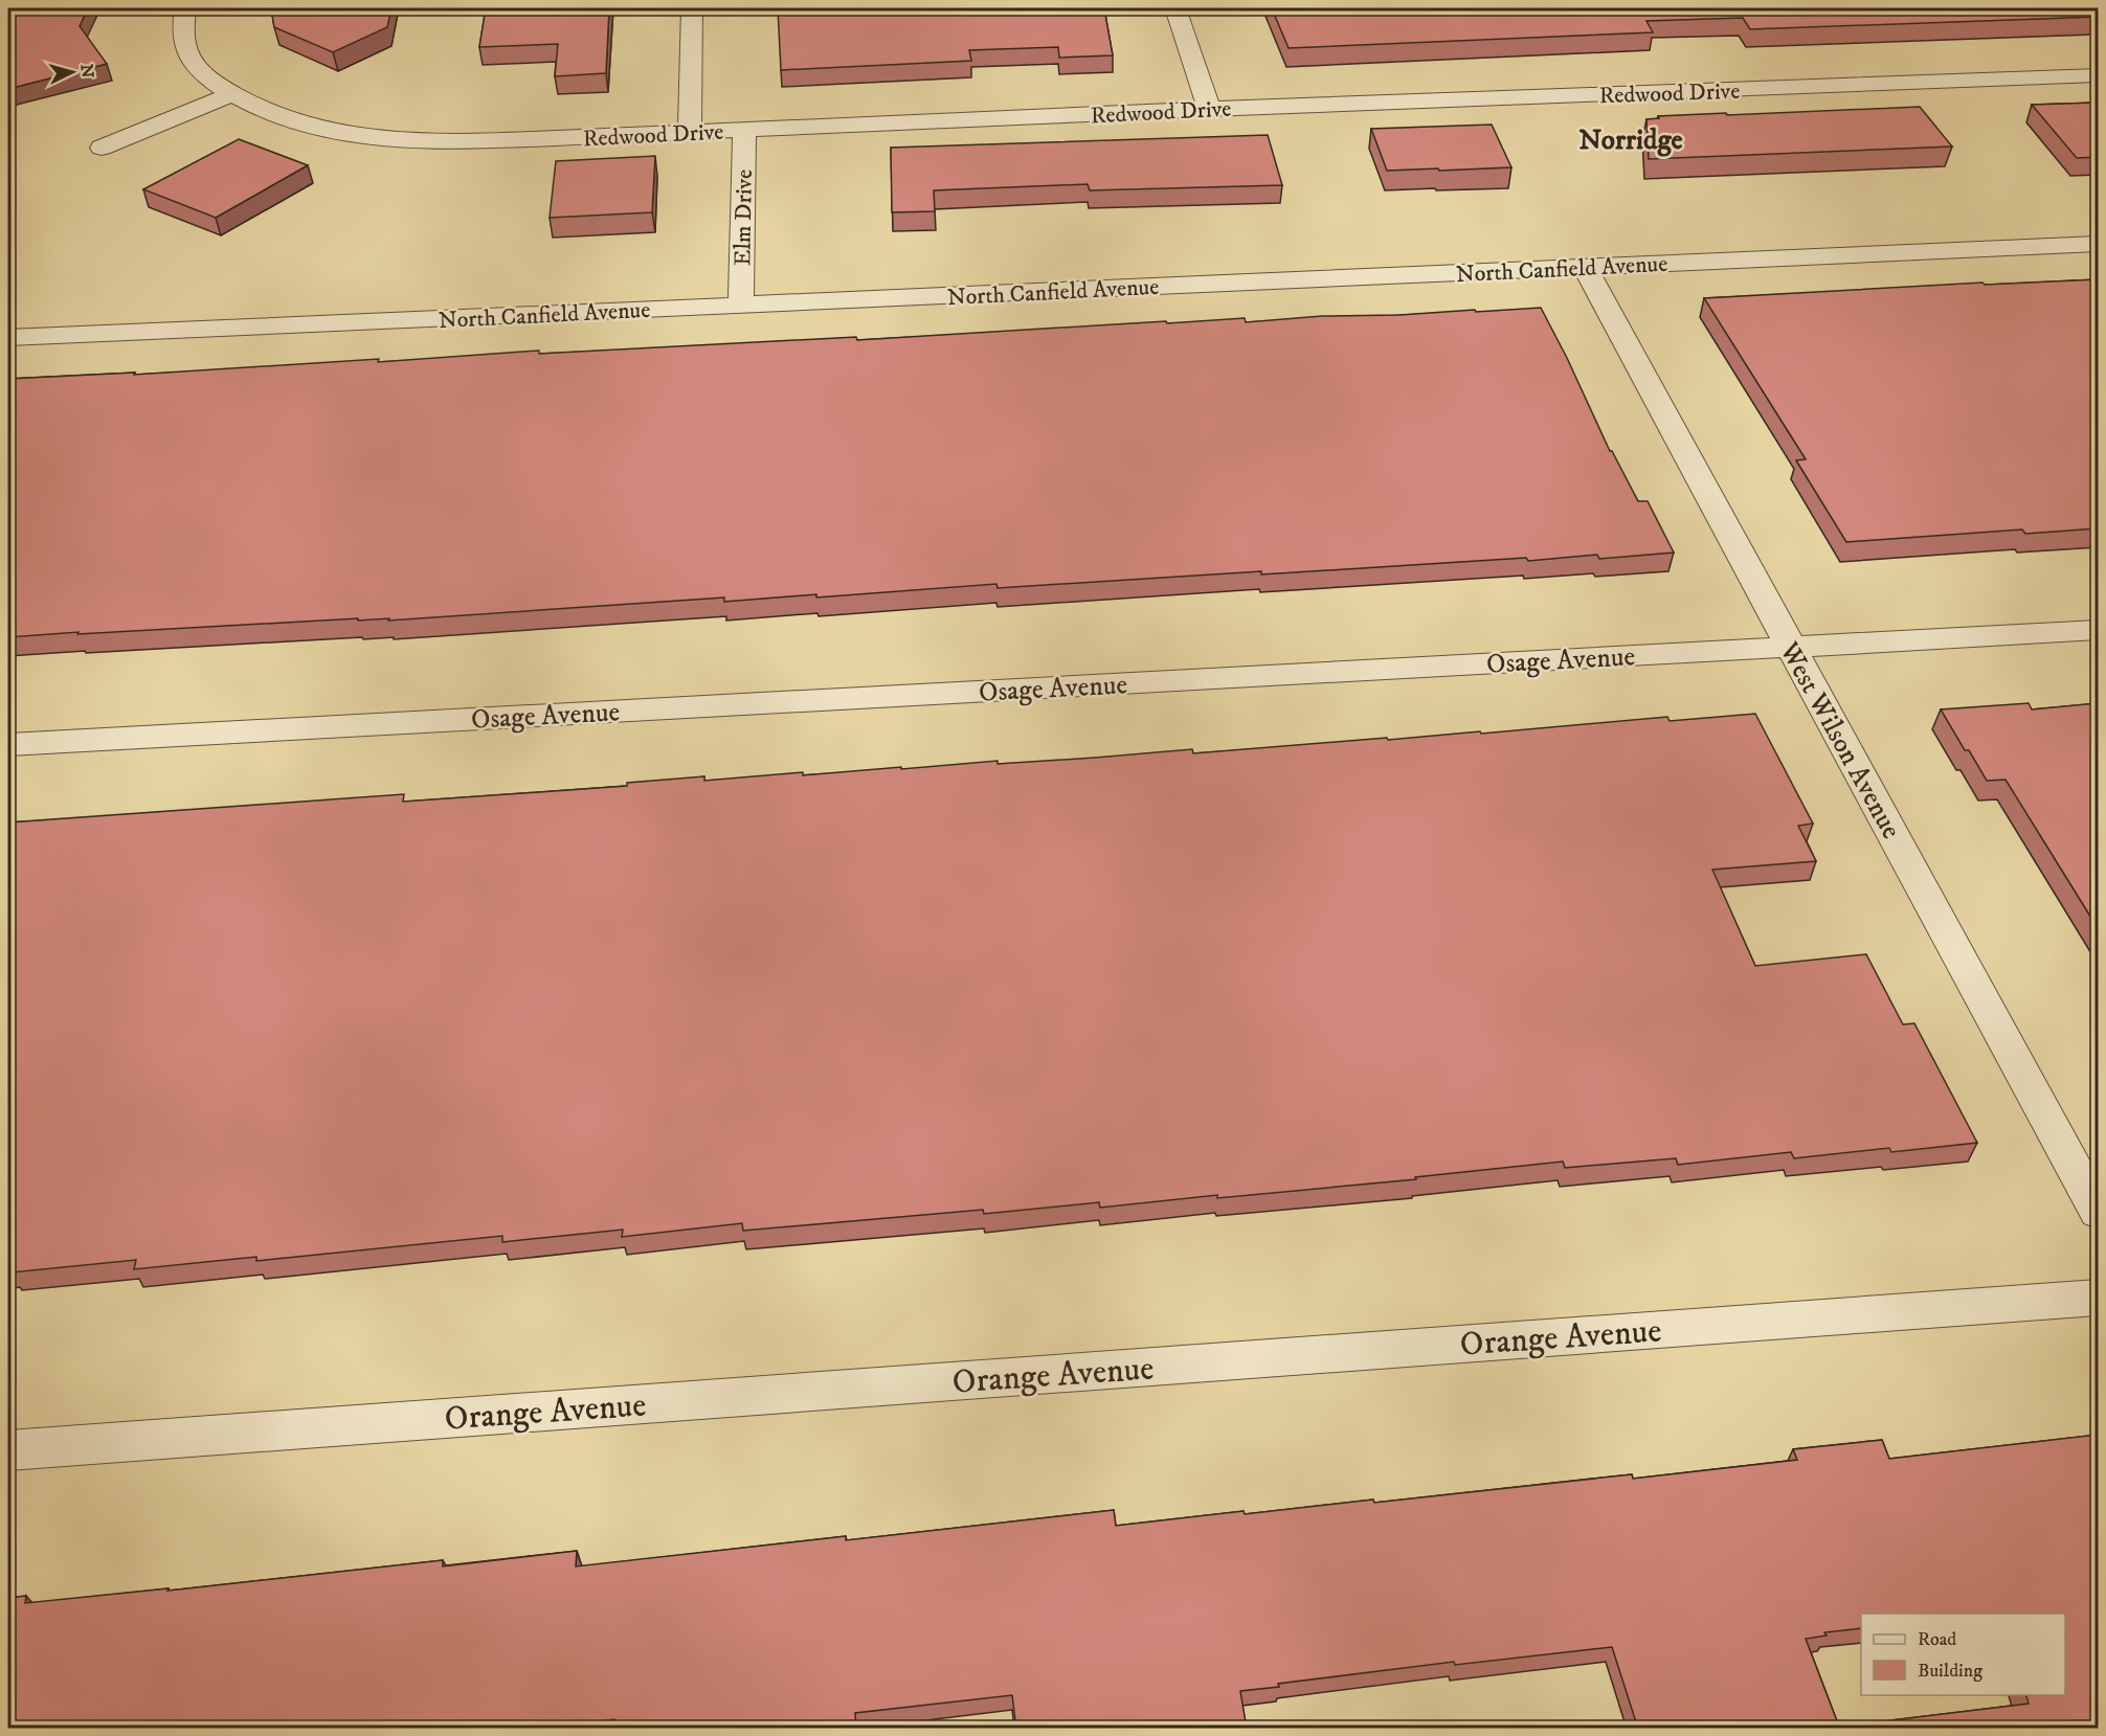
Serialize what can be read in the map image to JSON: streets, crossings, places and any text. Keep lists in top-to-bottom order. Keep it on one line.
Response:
{"streets":{"street":["Redwood Drive","Elm Drive","North Canfield Avenue","Osage Avenue","West Wilson Avenue","Orange Avenue"]},"crossings":[["Redwood Drive","Elm Drive"],["Elm Drive","North Canfield Avenue"],["North Canfield Avenue","West Wilson Avenue"],["Osage Avenue","West Wilson Avenue"]],"districts":["Norridge"],"legend":["Road","Building"],"north":"right"}
